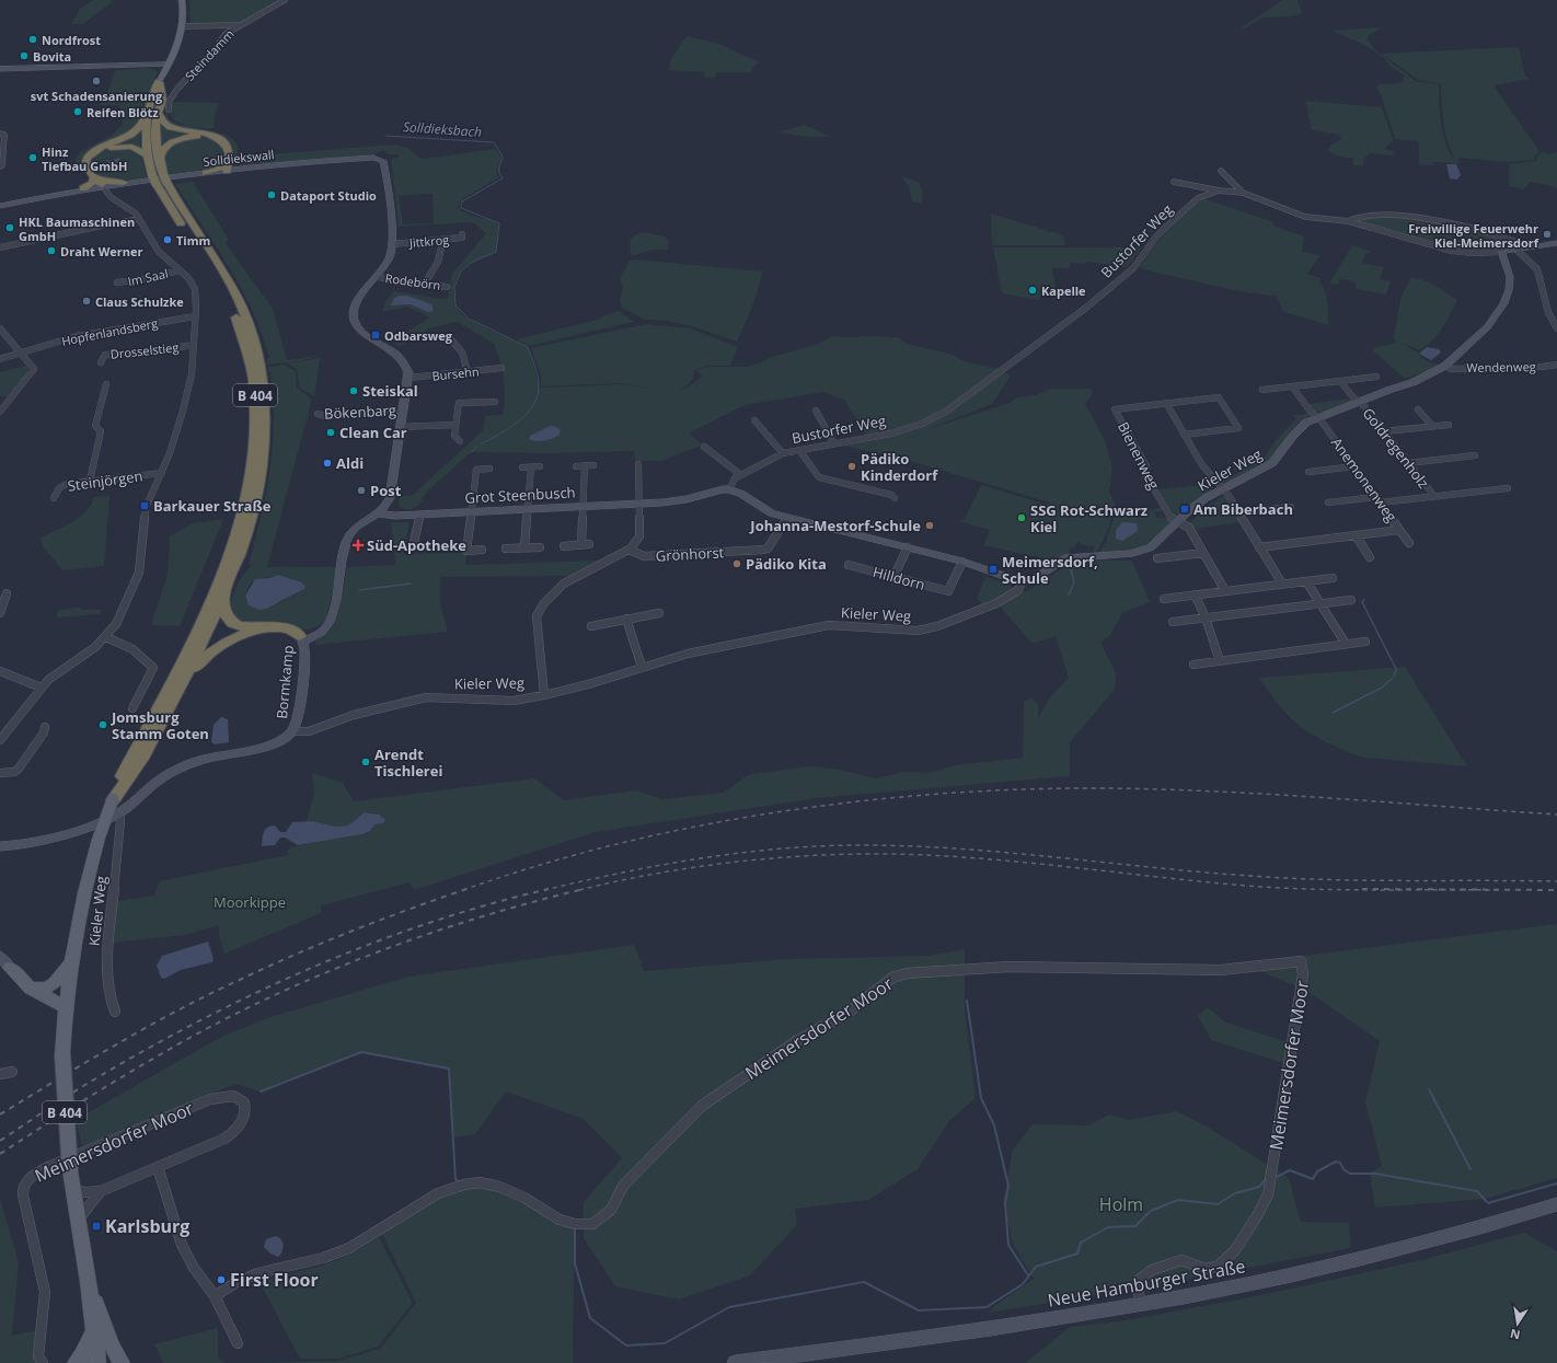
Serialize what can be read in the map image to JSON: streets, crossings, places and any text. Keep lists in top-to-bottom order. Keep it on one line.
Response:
{"streets":{"highway":["B 404"],"street":["Steindamm","Solldiekswall","Jittkrog","Bustorfer Weg","Im Saal","Rodebörn","Hopfenlandsberg","Drosselstieg","Wendenweg","Bursehn","Bökenbarg","Goldregenholz","Bienenweg","Kieler Weg","Anemonenweg","Steinjörgen","Grot Steenbusch","Grönhorst","Hilldorn","Bormkamp","Meimersdorfer Moor","Neue Hamburger Straße"]},"crossings":[["Solldiekswall","Jittkrog"],["Wendenweg","Kieler Weg"],["B 404","Meimersdorfer Moor"],["Goldregenholz","Kieler Weg"],["Bienenweg","Kieler Weg"],["Kieler Weg","Anemonenweg"],["Kieler Weg","Bormkamp"],["Meimersdorfer Moor","Neue Hamburger Straße"]],"water":["Solldieksbach"],"parks":["Moorkippe","Holm"],"places":{"other":["Nordfrost","Bovita","svt Schadensanierung","Reifen Blötz","Hinz Tiefbau GmbH","Dataport Studio","HKL Baumaschinen GmbH","Freiwillige Feuerwehr Kiel-Meimersdorf","Timm","Draht Werner","Kapelle","Claus Schulzke","Steiskal","Clean Car","Aldi","Pädiko Kinderdorf","Post","SSG Rot-Schwarz Kiel","Johanna-Mestorf-Schule","Pädiko Kita","Jomsburg Stamm Goten","Arendt Tischlerei","First Floor"],"transit":["Odbarsweg","Barkauer Straße","Am Biberbach","Meimersdorf, Schule","Karlsburg"],"health":["Süd-Apotheke"]},"north":"bottom"}
